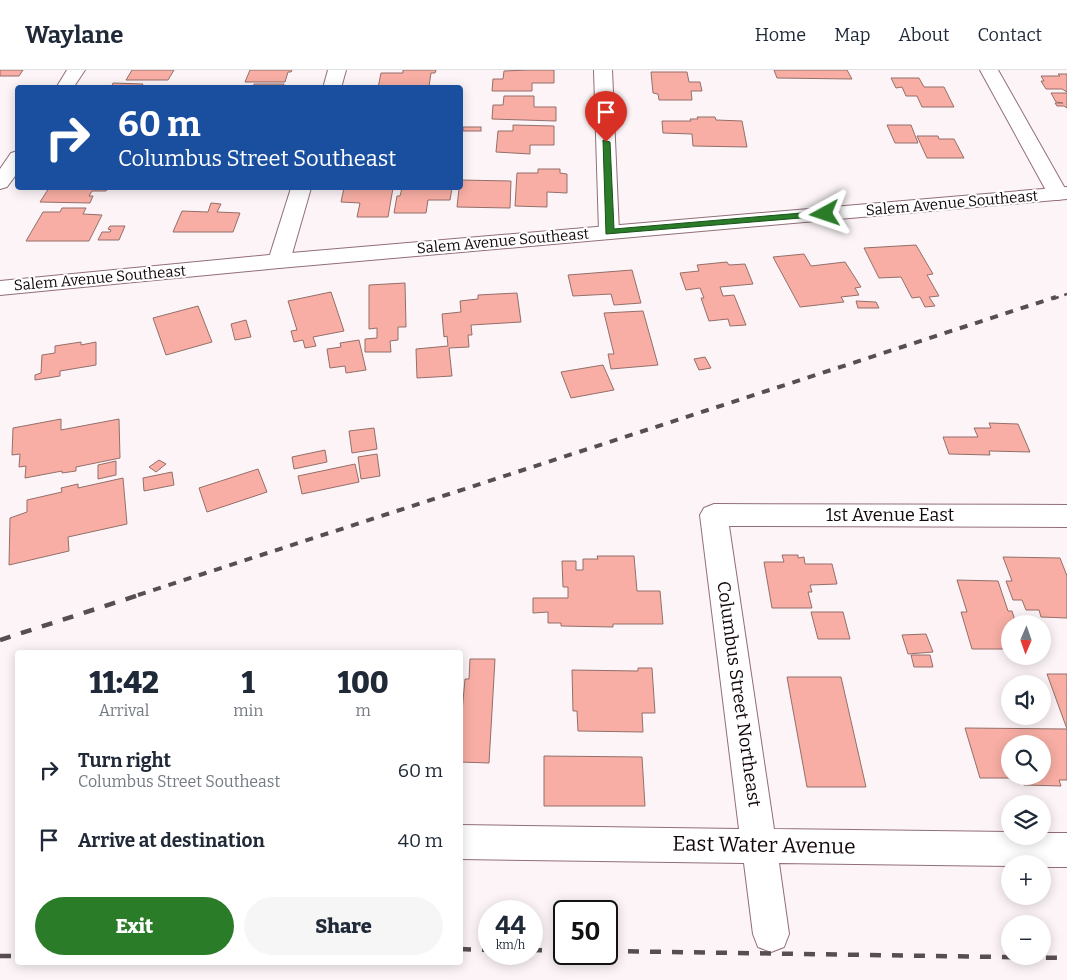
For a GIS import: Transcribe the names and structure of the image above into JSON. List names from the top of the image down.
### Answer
{
  "streets": {
    "street": [
      "Salem Avenue Southeast",
      "1st Avenue East",
      "Columbus Street Northeast",
      "East Water Avenue"
    ]
  },
  "crossings": [
    ["1st Avenue East", "Columbus Street Northeast"],
    ["Columbus Street Northeast", "East Water Avenue"]
  ],
  "north": "bottom",
  "page": {
    "header": "Waylane",
    "nav": [
      "Home",
      "Map",
      "About",
      "Contact"
    ],
    "turn": ["60 m", "Columbus Street Southeast"],
    "map_buttons": ["+", "−"],
    "eta": [
      "11:42",
      "Arrival",
      "1",
      "min",
      "100",
      "m"
    ],
    "list": [
      {
        "name": "Turn right",
        "note": "Columbus Street Southeast",
        "value": "60 m"
      },
      {
        "name": "Arrive at destination",
        "value": "40 m"
      }
    ],
    "buttons": ["Exit", "Share"],
    "speed": "44 km/h",
    "limit": "50"
  }
}
